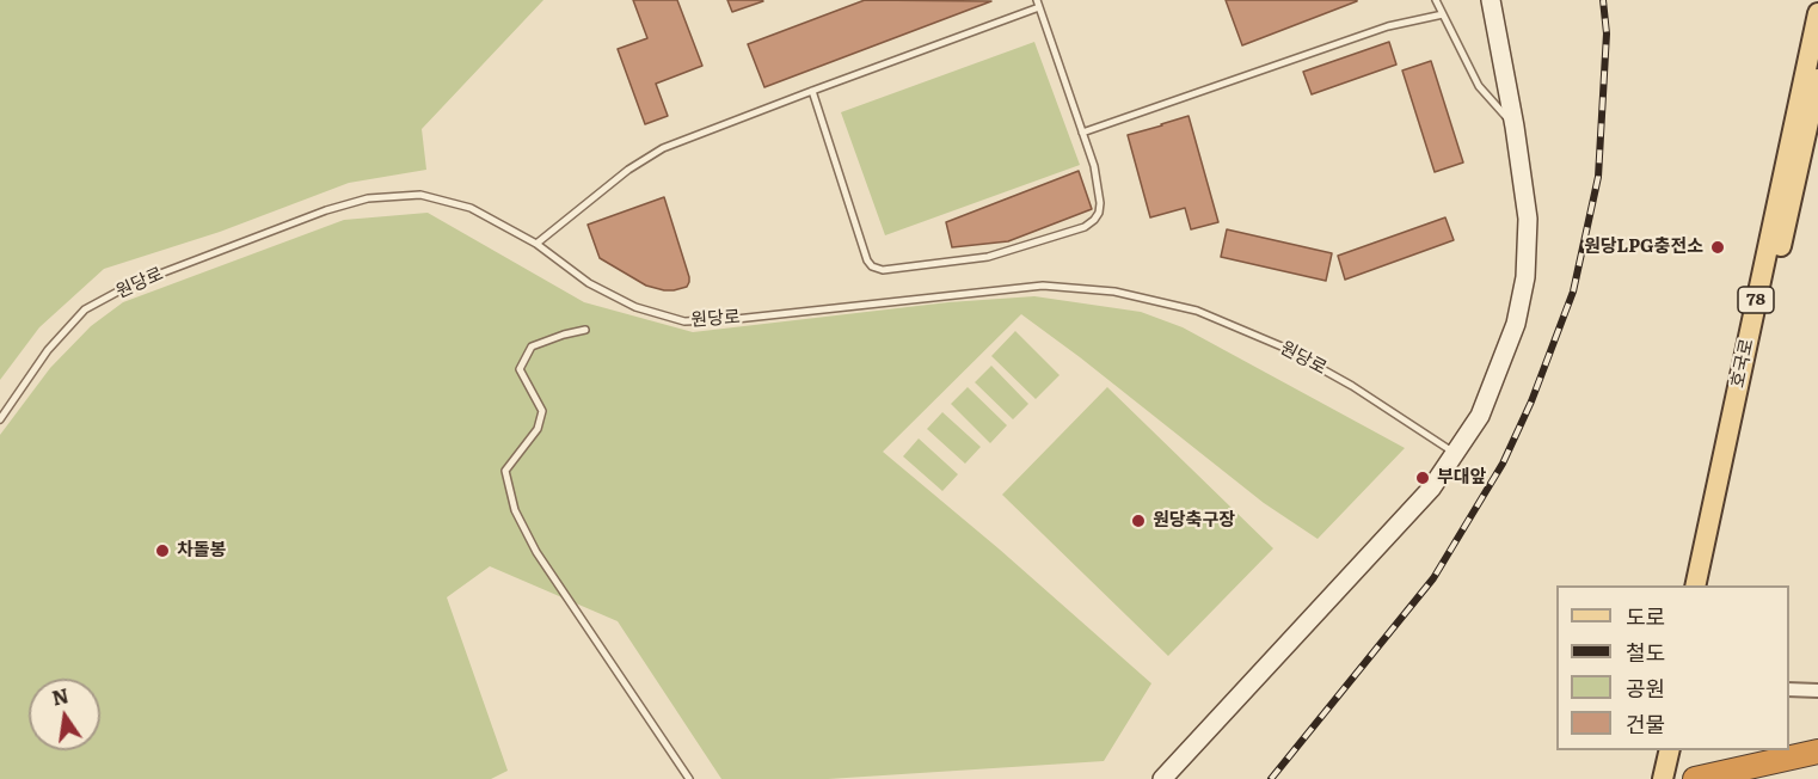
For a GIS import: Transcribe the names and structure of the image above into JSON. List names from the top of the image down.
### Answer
{
  "streets": {
    "main road": ["78", "호국로"],
    "lane": ["원당로"]
  },
  "places": [
    "원당LPG충전소",
    "부대앞",
    "원당축구장",
    "차돌봉"
  ],
  "legend": [
    "도로",
    "철도",
    "공원",
    "건물"
  ],
  "north": "top"
}
